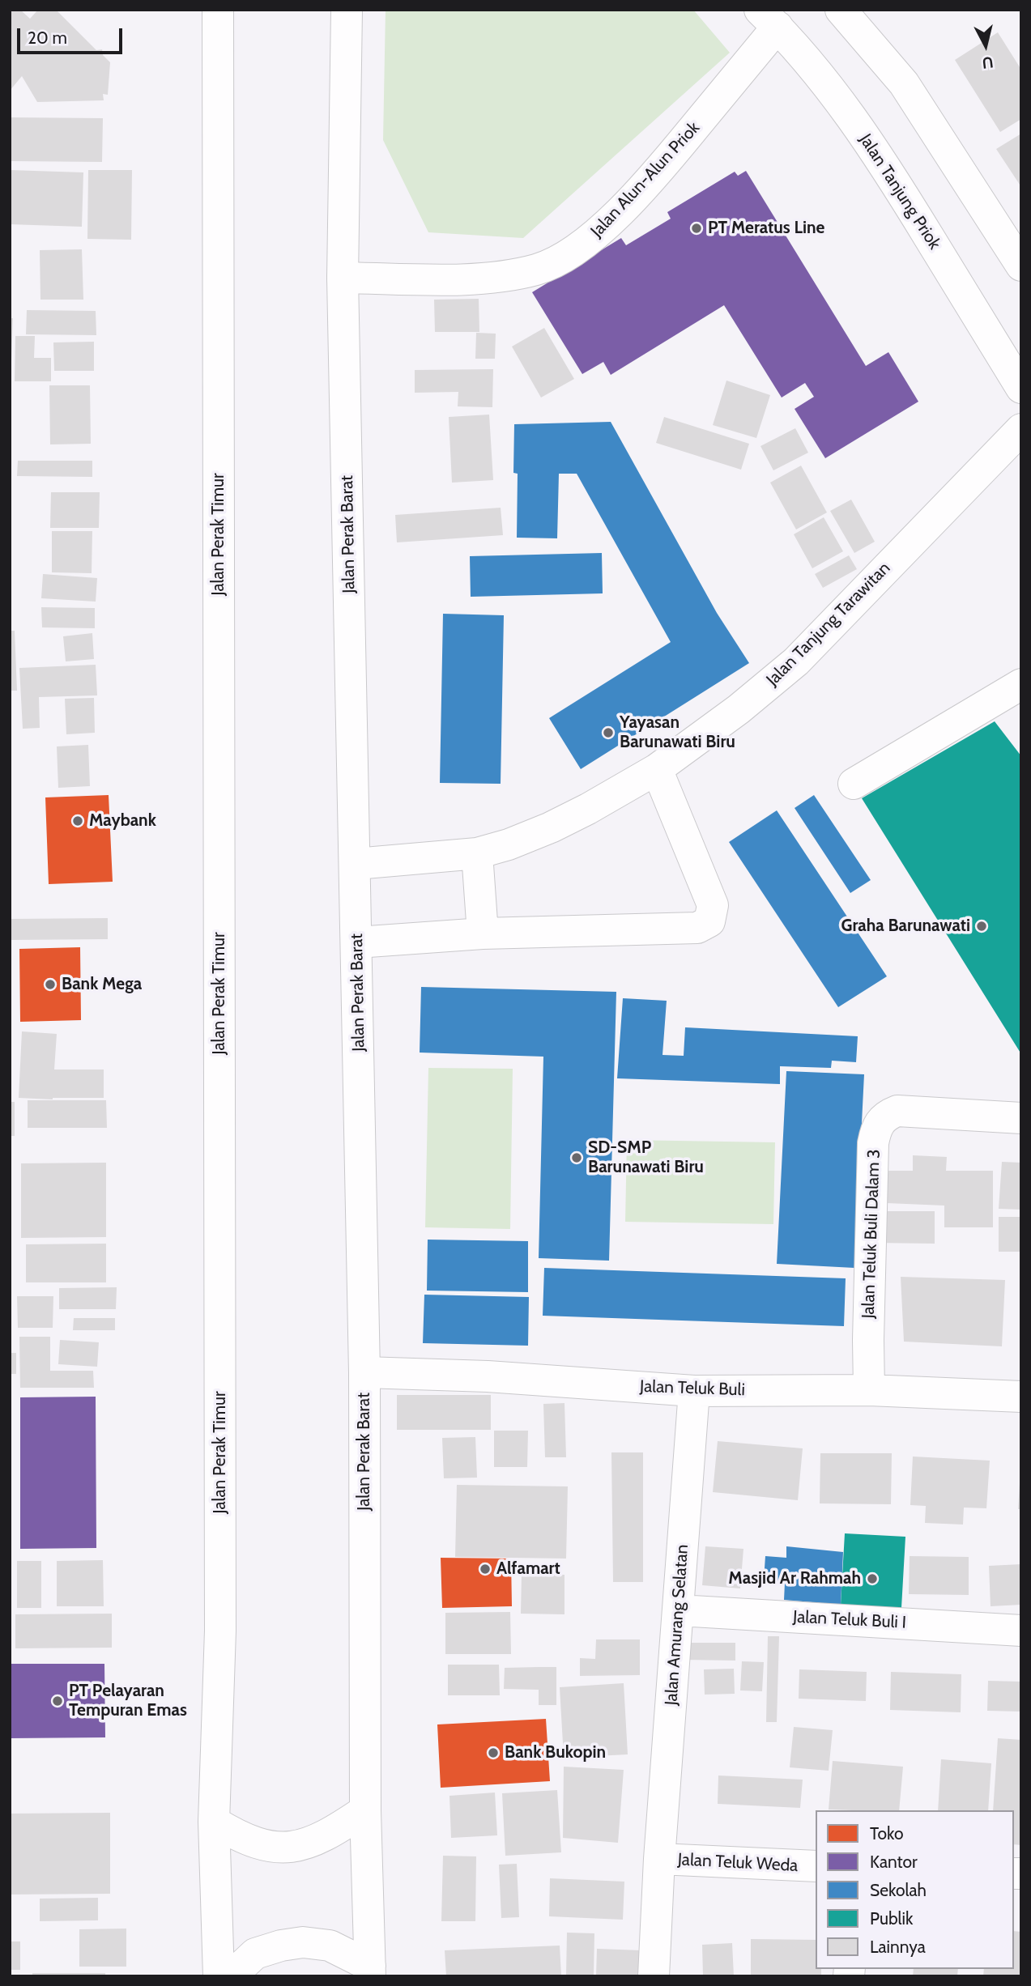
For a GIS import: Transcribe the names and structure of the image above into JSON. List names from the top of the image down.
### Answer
{
  "streets": {
    "main road": [
      "Jalan Alun-Alun Priok",
      "Jalan Tanjung Priok",
      "Jalan Perak Timur",
      "Jalan Perak Barat",
      "Jalan Tanjung Tarawitan",
      "Jalan Teluk Buli Dalam 3",
      "Jalan Teluk Buli",
      "Jalan Teluk Buli I",
      "Jalan Amurang Selatan",
      "Jalan Teluk Weda"
    ]
  },
  "crossings": [
    ["Jalan Alun-Alun Priok", "Jalan Tanjung Priok"],
    ["Jalan Alun-Alun Priok", "Jalan Perak Barat"],
    ["Jalan Perak Barat", "Jalan Tanjung Tarawitan"],
    ["Jalan Perak Barat", "Jalan Teluk Buli"],
    ["Jalan Teluk Buli Dalam 3", "Jalan Teluk Buli"],
    ["Jalan Teluk Buli", "Jalan Amurang Selatan"],
    ["Jalan Teluk Buli I", "Jalan Amurang Selatan"],
    ["Jalan Amurang Selatan", "Jalan Teluk Weda"]
  ],
  "places": [
    "PT Meratus Line",
    "Yayasan Barunawati Biru",
    "Maybank",
    "Graha Barunawati",
    "Bank Mega",
    "SD-SMP Barunawati Biru",
    "Alfamart",
    "Masjid Ar Rahmah",
    "PT Pelayaran Tempuran Emas",
    "Bank Bukopin"
  ],
  "legend": [
    "Toko",
    "Kantor",
    "Sekolah",
    "Publik",
    "Lainnya"
  ],
  "scale_bar": "20 m",
  "north": "bottom"
}
